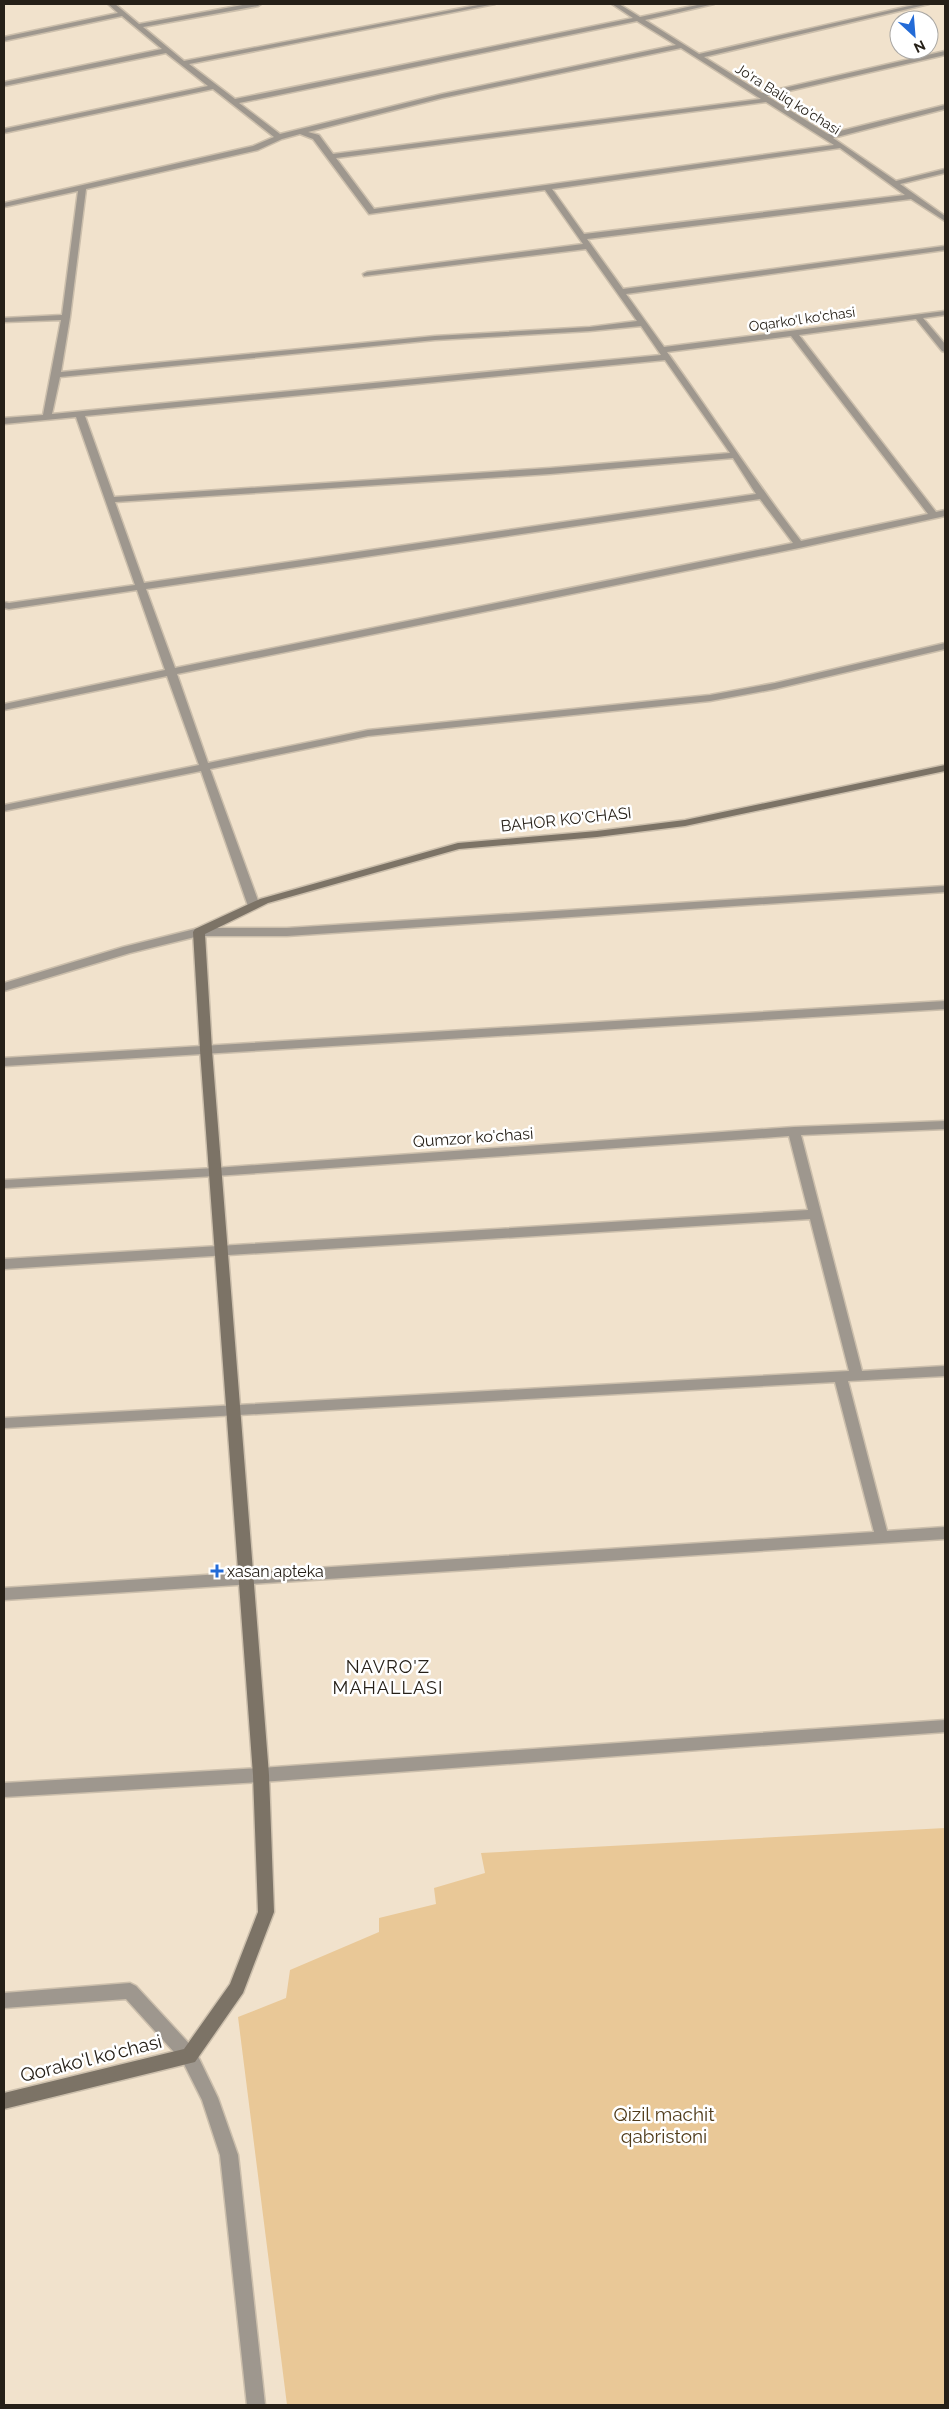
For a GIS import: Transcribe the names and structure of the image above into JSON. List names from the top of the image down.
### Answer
{
  "streets": {
    "street": [
      "Jo'ra Baliq ko'chasi",
      "Oqarko'l ko'chasi",
      "BAHOR KO'CHASI",
      "Qumzor ko'chasi",
      "Qorako'l ko'chasi"
    ]
  },
  "districts": ["NAVRO'Z MAHALLASI"],
  "parks": ["Qizil machit qabristoni"],
  "places": {
    "health": ["xasan apteka"]
  },
  "north": "bottom right"
}
